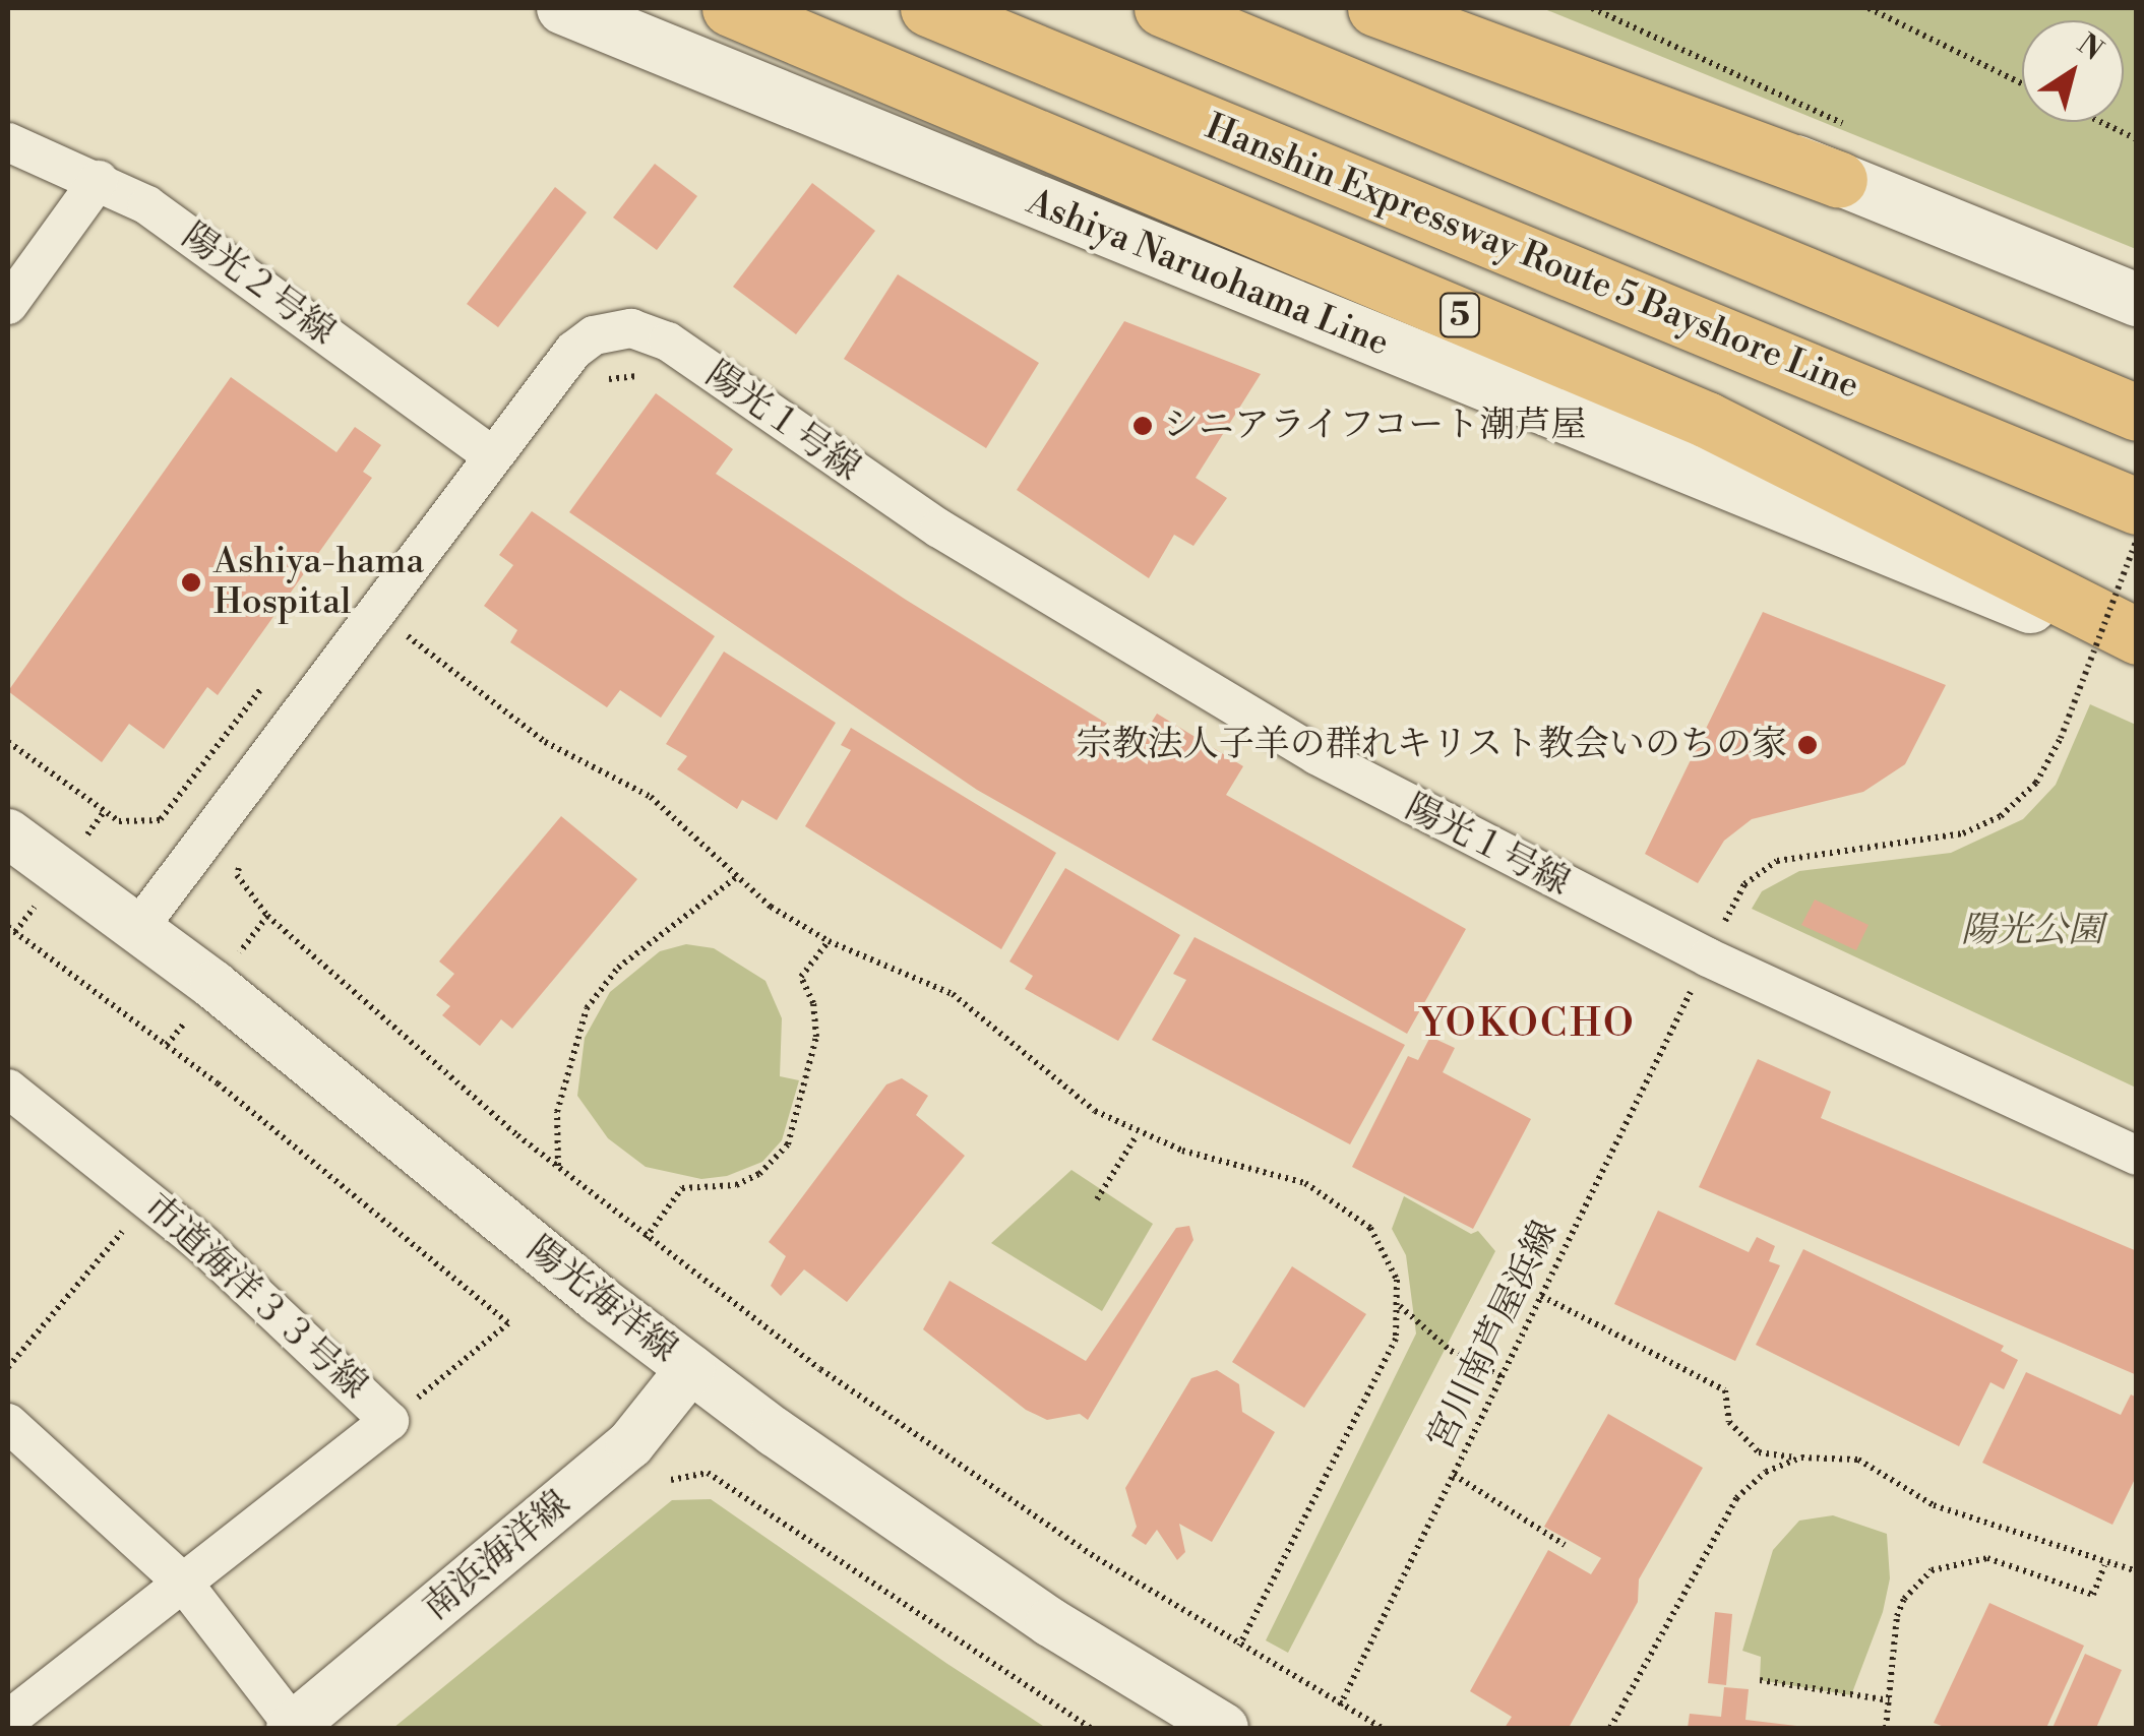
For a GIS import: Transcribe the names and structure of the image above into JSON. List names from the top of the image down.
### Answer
{
  "streets": {
    "highway": ["Hanshin Expressway Route 5 Bayshore Line", "5"],
    "main road": ["Ashiya Naruohama Line"],
    "street": [
      "陽光２号線",
      "陽光１号線",
      "市道海洋３３号線",
      "陽光海洋線",
      "南浜海洋線"
    ],
    "path": ["宮川南芦屋浜線"]
  },
  "crossings": [
    ["陽光２号線", "陽光１号線"],
    ["陽光海洋線", "南浜海洋線"]
  ],
  "districts": ["YOKOCHO"],
  "parks": ["陽光公園"],
  "places": ["シニアライフコート潮芦屋", "Ashiya-hama Hospital", "宗教法人子羊の群れキリスト教会いのちの家"],
  "north": "top right"
}
